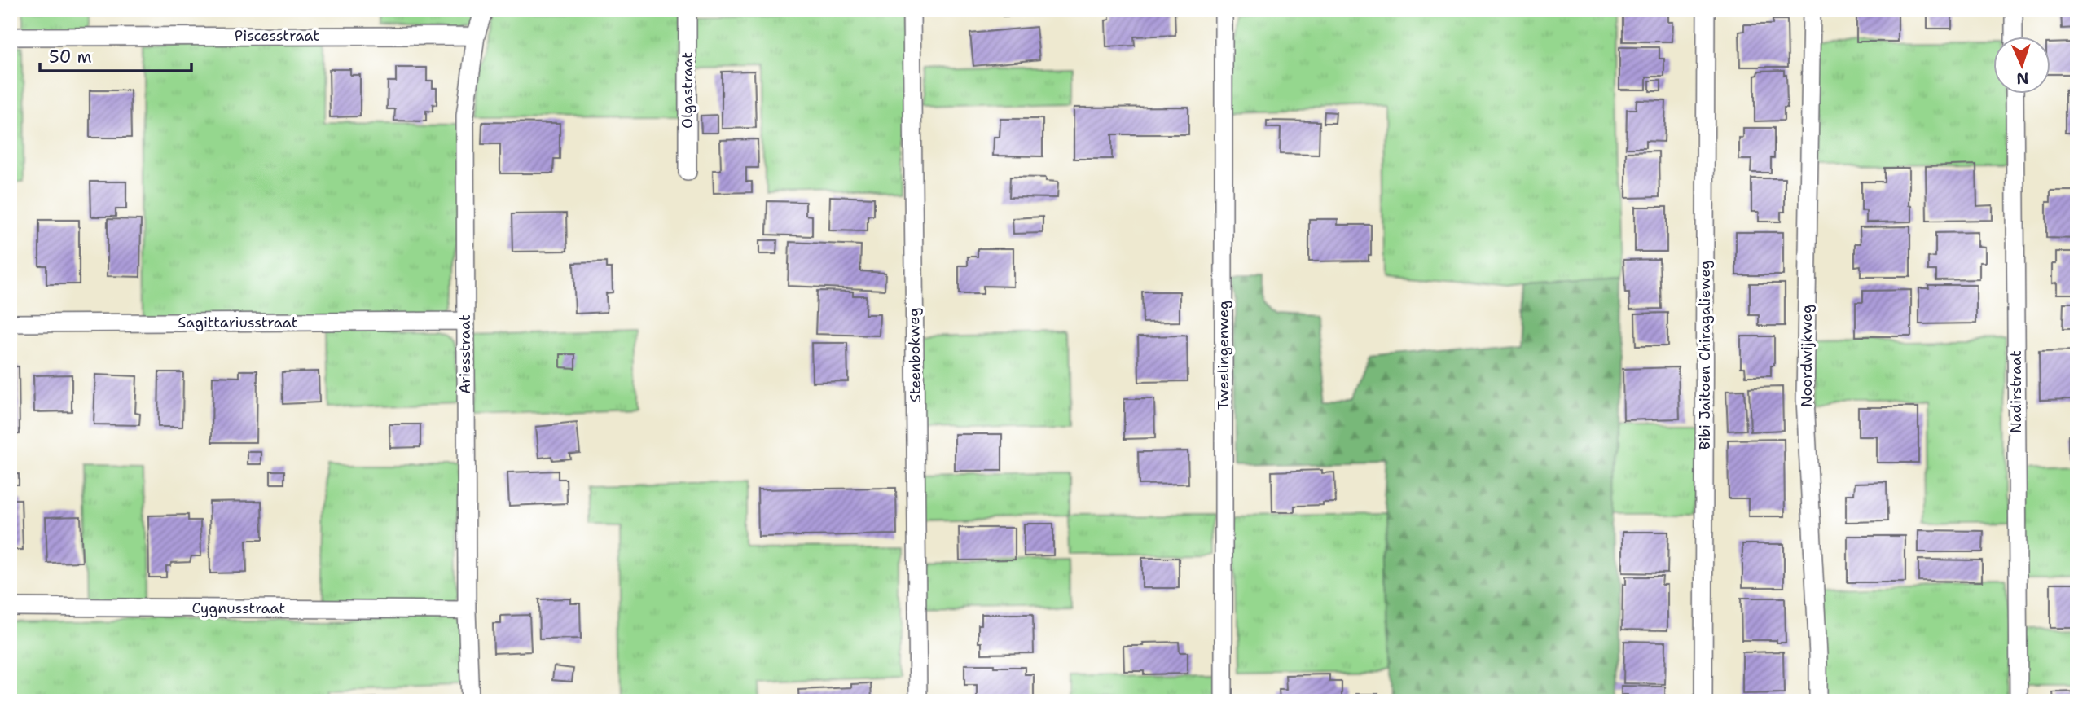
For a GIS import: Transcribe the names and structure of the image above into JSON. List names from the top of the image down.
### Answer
{
  "streets": {
    "street": [
      "Piscesstraat",
      "Olgastraat",
      "Sagittariusstraat",
      "Ariesstraat",
      "Steenbokweg",
      "Tweelingenweg",
      "Bibi Jaitoen Chiragalieweg",
      "Noordwijkweg",
      "Nadirstraat",
      "Cygnusstraat"
    ]
  },
  "crossings": [
    ["Piscesstraat", "Ariesstraat"],
    ["Sagittariusstraat", "Ariesstraat"],
    ["Ariesstraat", "Cygnusstraat"]
  ],
  "scale_bar": "50 m",
  "north": "bottom"
}
